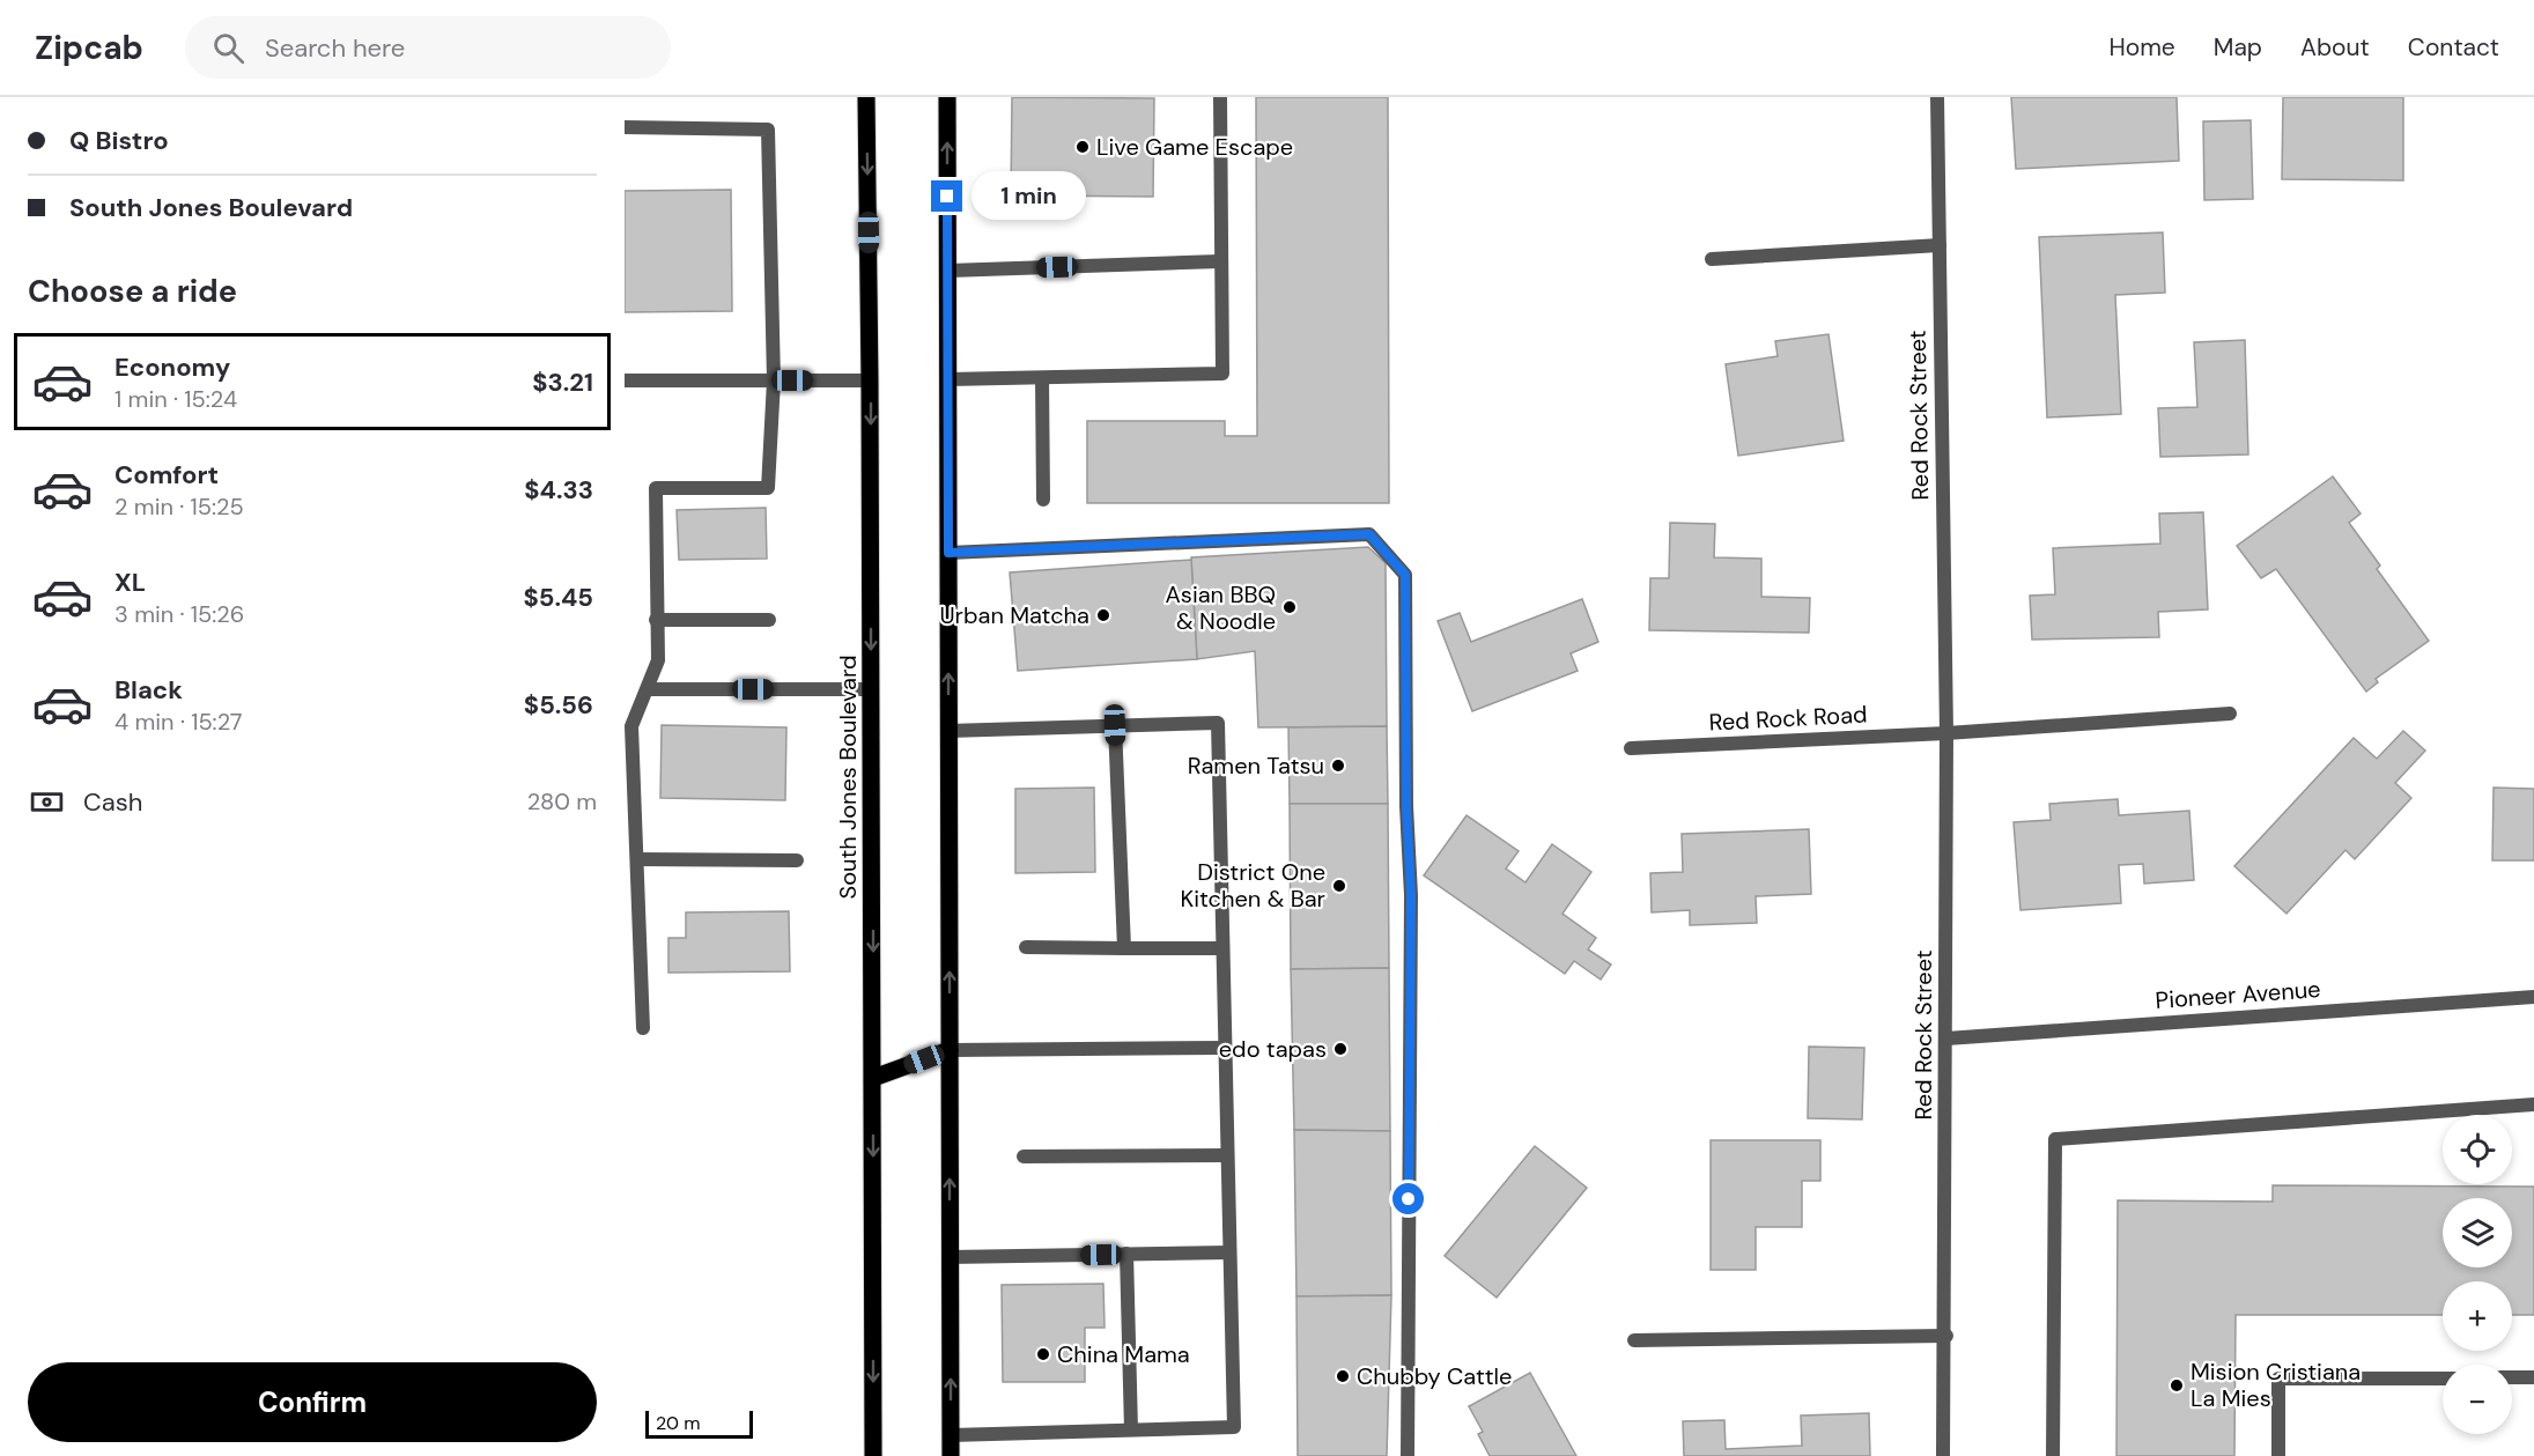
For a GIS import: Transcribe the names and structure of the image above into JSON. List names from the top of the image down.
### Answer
{
  "streets": {
    "main road": ["South Jones Boulevard"],
    "street": ["Red Rock Street", "Red Rock Road", "Pioneer Avenue"]
  },
  "crossings": [
    ["Red Rock Street", "Red Rock Road"],
    ["Red Rock Street", "Pioneer Avenue"]
  ],
  "places": [
    "Live Game Escape",
    "Asian BBQ & Noodle",
    "Urban Matcha",
    "Ramen Tatsu",
    "District One Kitchen & Bar",
    "edo tapas",
    "China Mama",
    "Chubby Cattle",
    "Mision Cristiana La Mies"
  ],
  "scale_bar": "20 m",
  "page": {
    "header": "Zipcab",
    "search": "Search here",
    "nav": [
      "Home",
      "Map",
      "About",
      "Contact"
    ],
    "banner": ["Q Bistro", "South Jones Boulevard"],
    "bubble": "1 min",
    "heading": "Choose a ride",
    "list": [
      {
        "name": "Economy",
        "note": "1 min · 15:24",
        "value": "$3.21"
      },
      {
        "name": "Comfort",
        "note": "2 min · 15:25",
        "value": "$4.33"
      },
      {
        "name": "XL",
        "note": "3 min · 15:26",
        "value": "$5.45"
      },
      {
        "name": "Black",
        "note": "4 min · 15:27",
        "value": "$5.56"
      }
    ],
    "pay": ["Cash", "280 m"],
    "map_buttons": ["+", "−"],
    "buttons": "Confirm",
    "scale": "20 m"
  }
}
